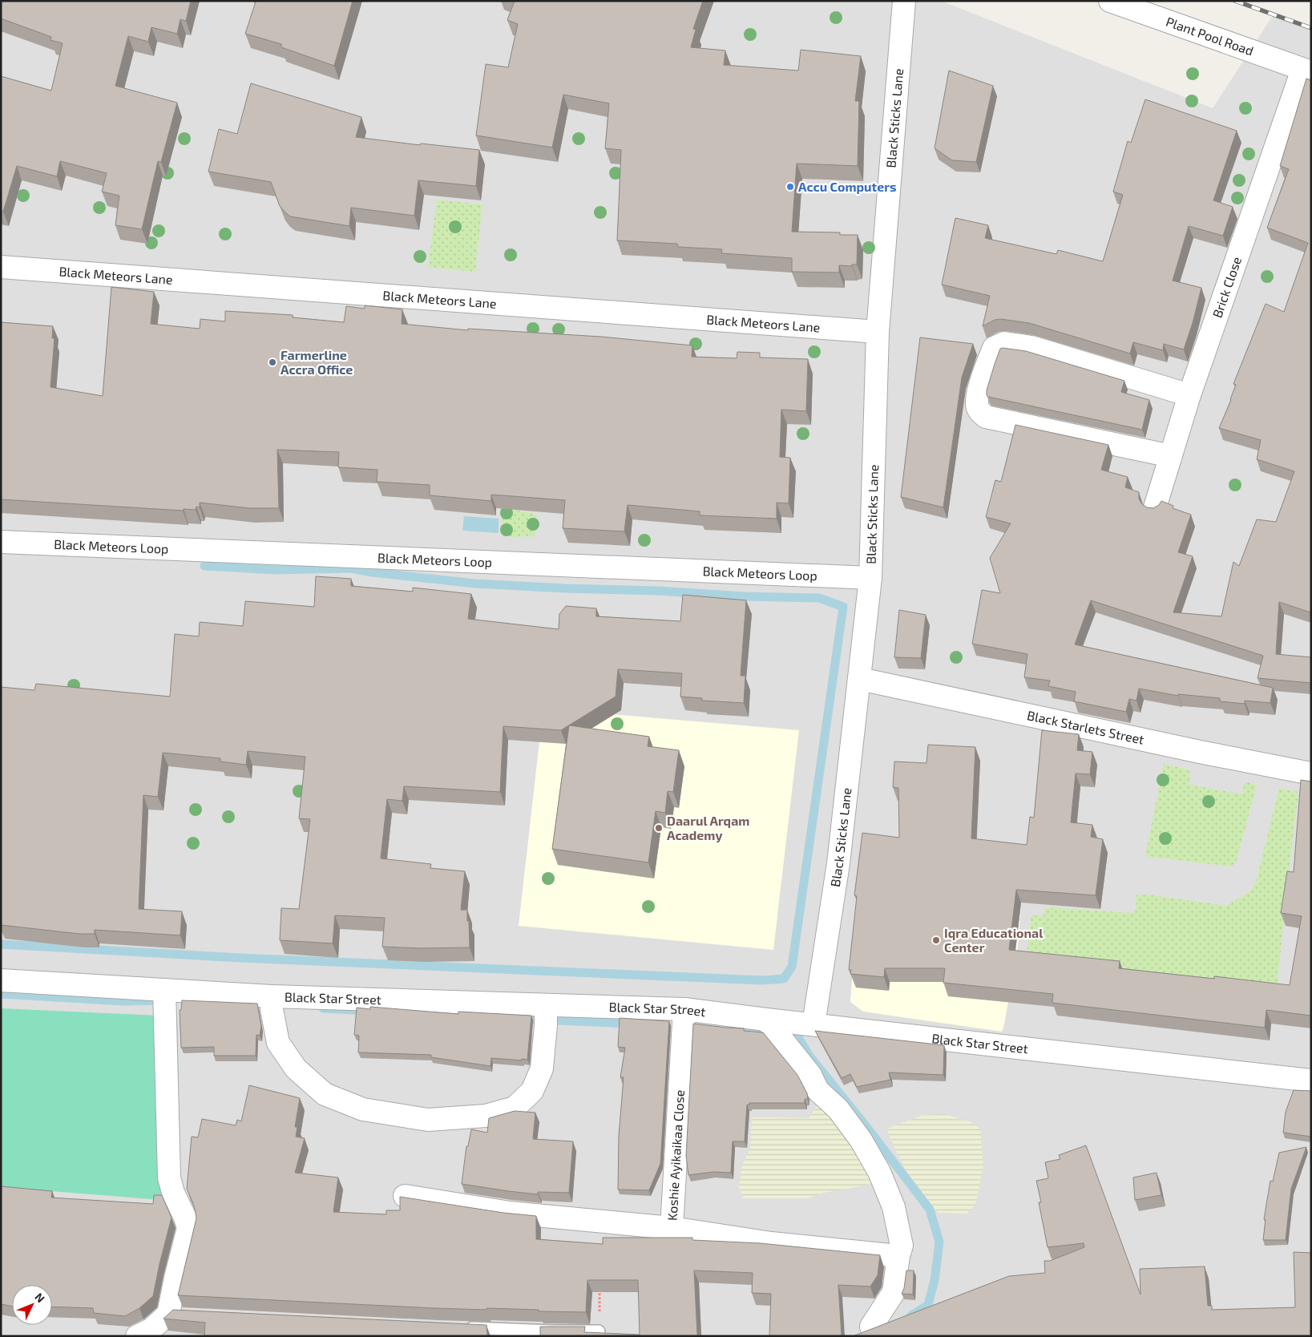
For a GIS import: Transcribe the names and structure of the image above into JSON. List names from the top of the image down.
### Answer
{
  "streets": {
    "street": [
      "Plant Pool Road",
      "Black Sticks Lane",
      "Black Meteors Lane",
      "Brick Close",
      "Black Meteors Loop",
      "Black Starlets Street",
      "Black Star Street",
      "Koshie Ayikaikaa Close"
    ]
  },
  "crossings": [
    ["Plant Pool Road", "Brick Close"],
    ["Black Sticks Lane", "Black Meteors Lane"],
    ["Black Sticks Lane", "Black Meteors Loop"],
    ["Black Sticks Lane", "Black Starlets Street"],
    ["Black Sticks Lane", "Black Star Street"],
    ["Black Star Street", "Koshie Ayikaikaa Close"]
  ],
  "places": [
    "Accu Computers",
    "Farmerline Accra Office",
    "Daarul Arqam Academy",
    "Iqra Educational Center"
  ],
  "north": "top right"
}
